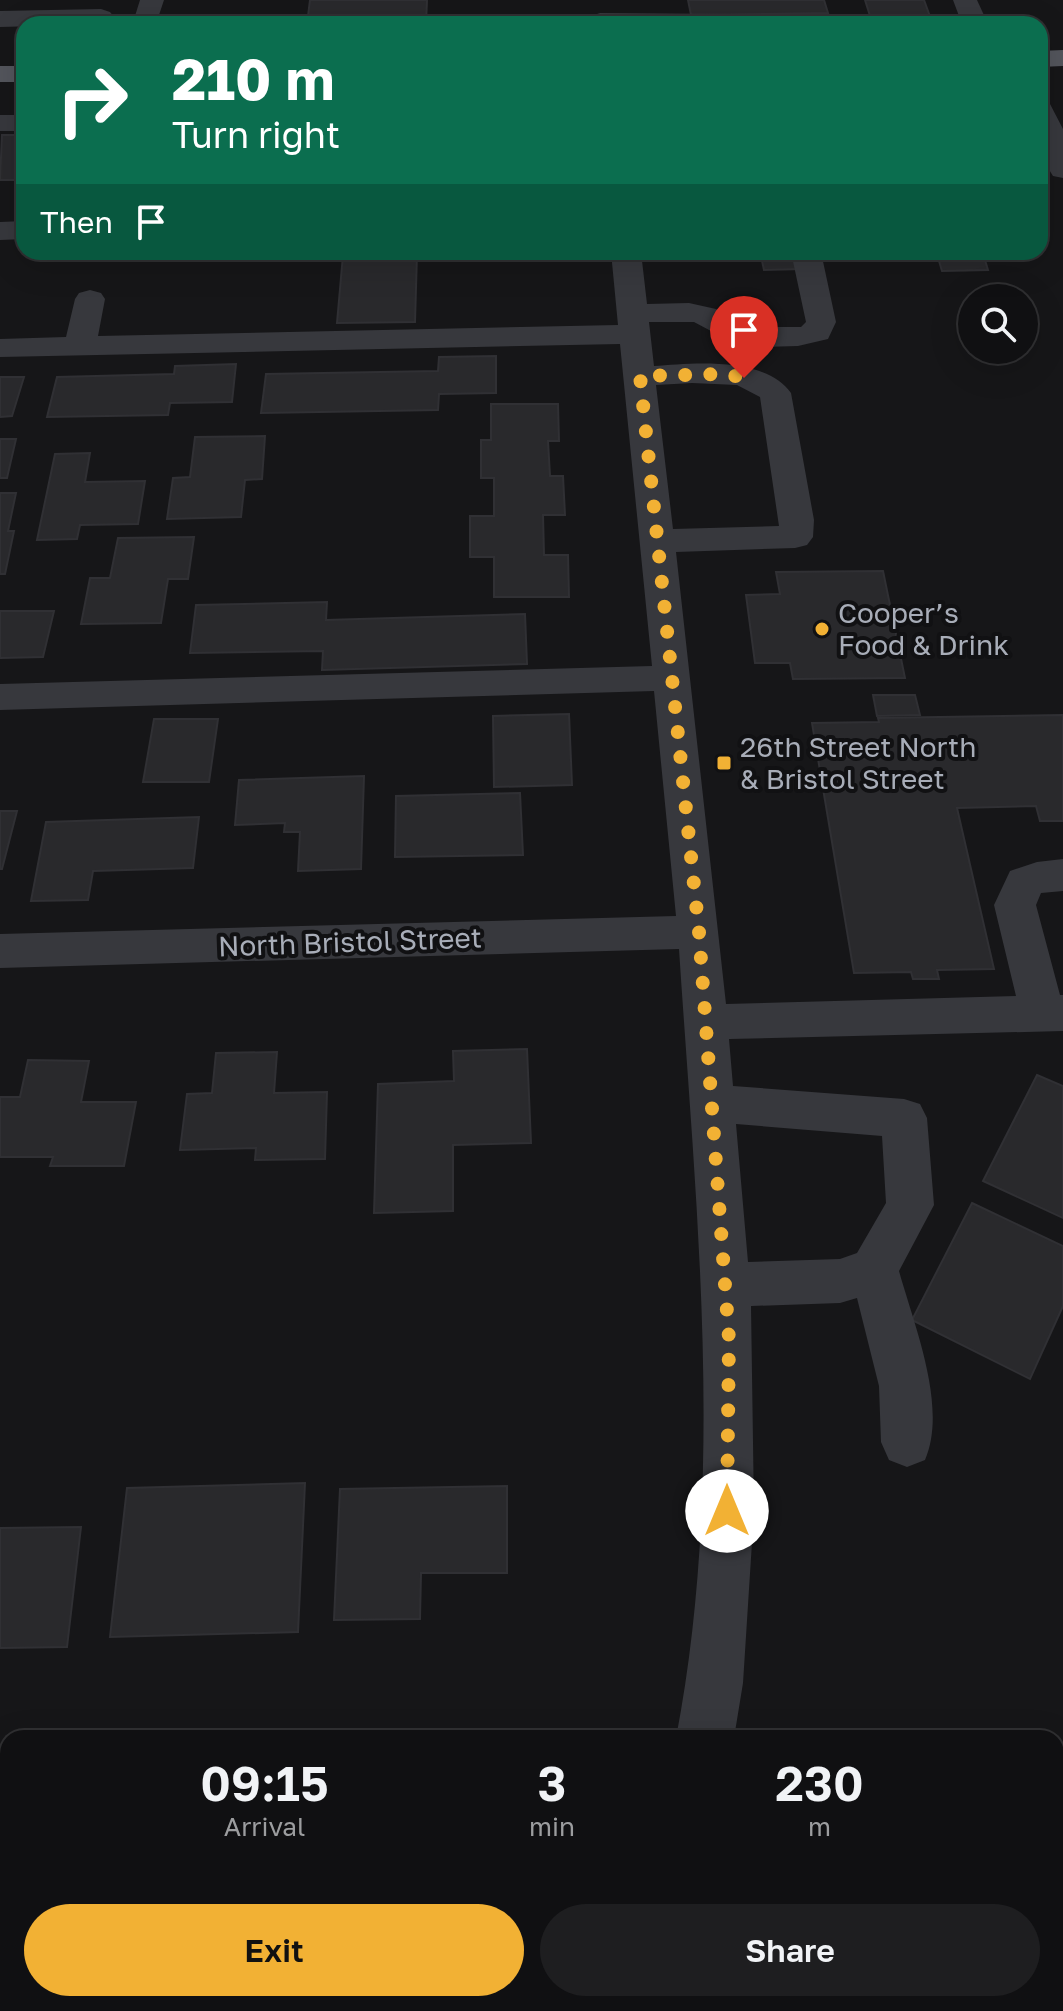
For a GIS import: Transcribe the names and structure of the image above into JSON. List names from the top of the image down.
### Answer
{
  "streets": {
    "street": ["North Bristol Street"]
  },
  "places": {
    "other": ["Cooper’s Food & Drink"],
    "transit": ["26th Street North & Bristol Street"]
  },
  "page": {
    "turn": ["210 m", "Turn right"],
    "then": "Then",
    "eta": [
      "09:15",
      "Arrival",
      "3",
      "min",
      "230",
      "m"
    ],
    "buttons": ["Exit", "Share"]
  }
}
